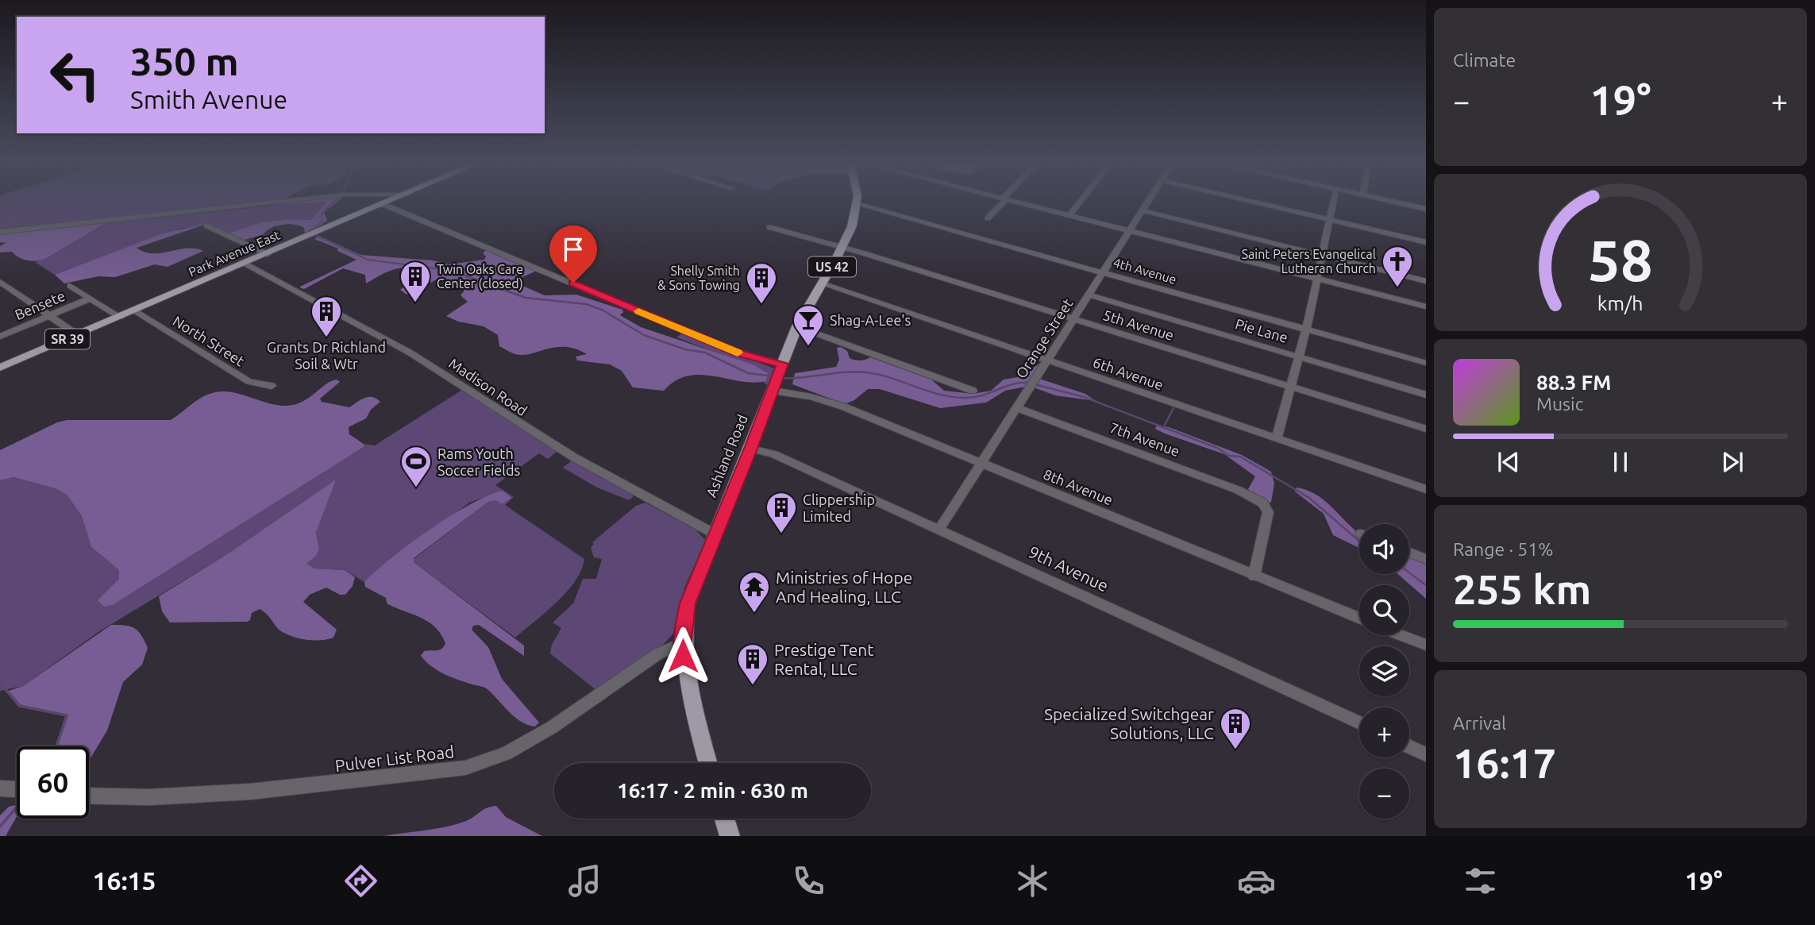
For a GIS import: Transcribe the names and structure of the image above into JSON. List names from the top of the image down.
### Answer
{
  "streets": {
    "main road": [
      "Park Avenue East",
      "US 42",
      "SR 39",
      "Ashland Road"
    ],
    "street": [
      "4th Avenue",
      "Bensete",
      "5th Avenue",
      "Pie Lane",
      "Orange Street",
      "North Street",
      "6th Avenue",
      "Madison Road",
      "7th Avenue",
      "8th Avenue",
      "9th Avenue",
      "Pulver List Road"
    ]
  },
  "crossings": [
    ["Park Avenue East", "North Street"],
    ["Park Avenue East", "Madison Road"],
    ["Park Avenue East", "8th Avenue"],
    ["4th Avenue", "Orange Street"],
    ["4th Avenue", "Ashland Road"],
    ["5th Avenue", "Orange Street"],
    ["5th Avenue", "Ashland Road"],
    ["Pie Lane", "Orange Street"],
    ["Orange Street", "6th Avenue"],
    ["Orange Street", "7th Avenue"],
    ["Orange Street", "8th Avenue"],
    ["Orange Street", "9th Avenue"],
    ["6th Avenue", "Ashland Road"],
    ["Madison Road", "Ashland Road"],
    ["7th Avenue", "8th Avenue"],
    ["Ashland Road", "8th Avenue"],
    ["Ashland Road", "9th Avenue"],
    ["Ashland Road", "Pulver List Road"]
  ],
  "places": {
    "church": ["Saint Peters Evangelical Lutheran Church"],
    "building": [
      "Twin Oaks Care Center (closed)",
      "Shelly Smith & Sons Towing",
      "Grants Dr Richland Soil & Wtr",
      "Clippership Limited",
      "Prestige Tent Rental, LLC",
      "Specialized Switchgear Solutions, LLC"
    ],
    "bar": ["Shag-A-Lee's"],
    "sports": ["Rams Youth Soccer Fields"],
    "temple": ["Ministries of Hope And Healing, LLC"]
  },
  "page": {
    "tile": [
      "Climate",
      ["Range · 51%", "255 km"],
      ["Arrival", "16:17"]
    ],
    "turn": ["350 m", "Smith Avenue"],
    "heat": ["−", "19°", "+"],
    "song": ["88.3 FM", "Music"],
    "map_buttons": ["+", "−"],
    "limit": "60",
    "trip": "16:17 · 2 min · 630 m",
    "tabs": ["16:15", "19°"],
    "gauge": ["58", "km/h"]
  }
}
